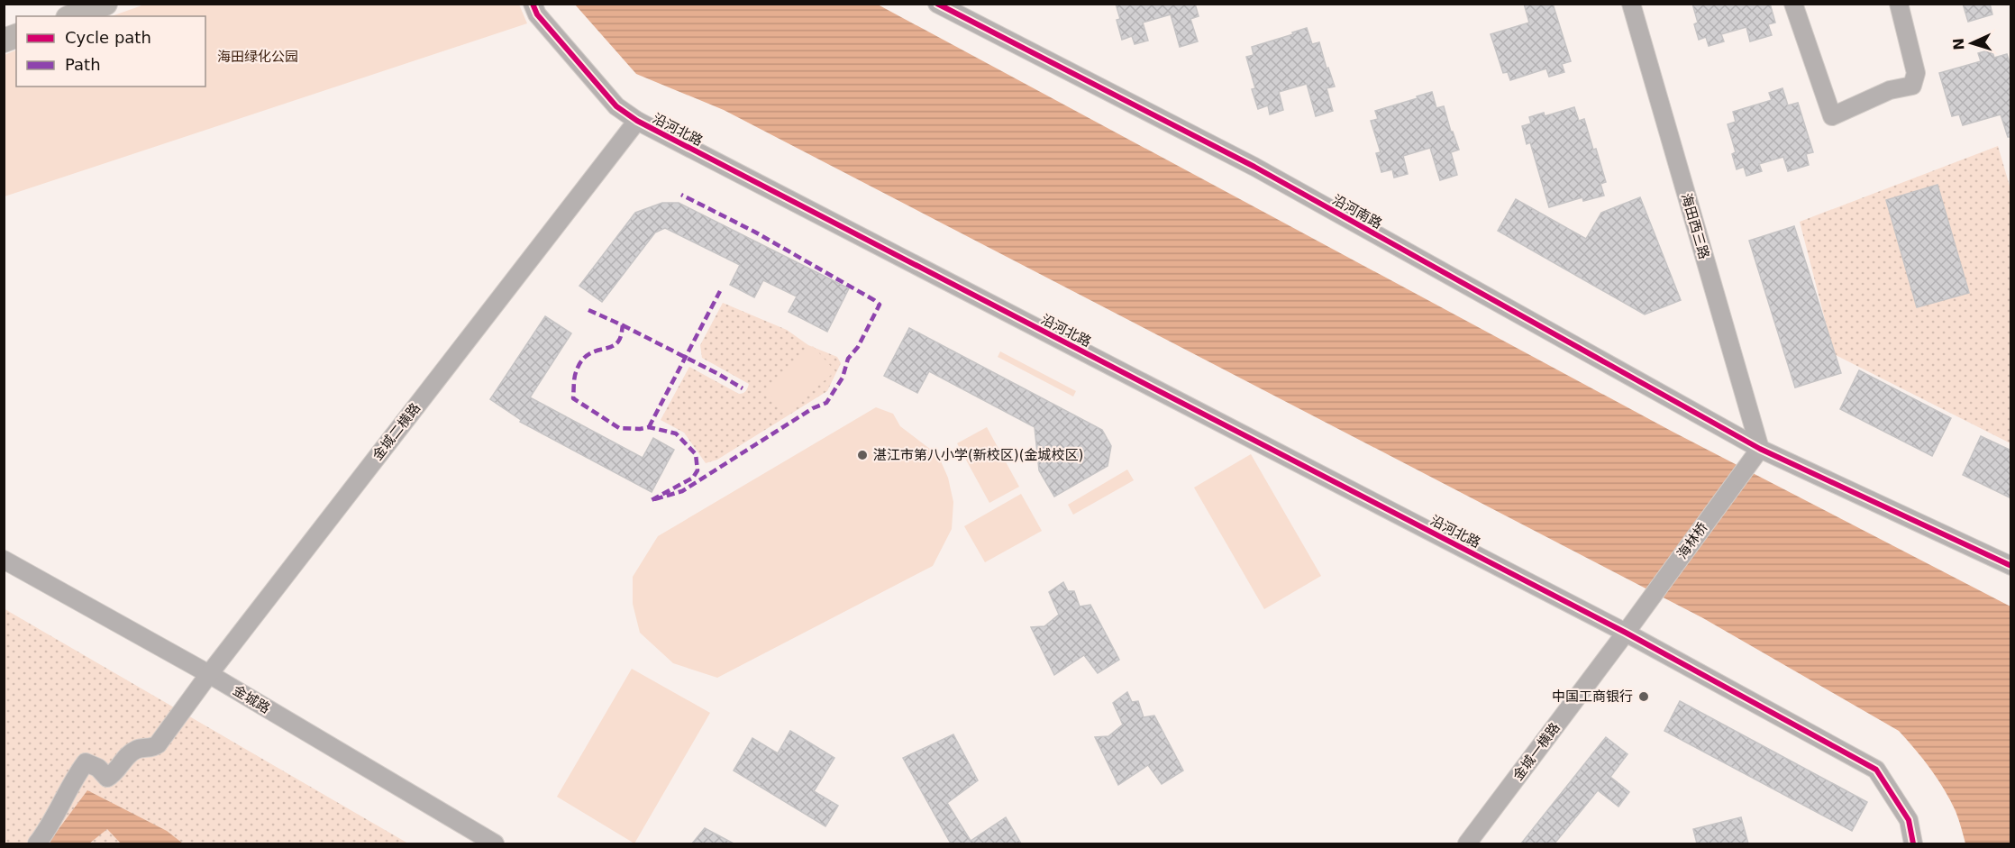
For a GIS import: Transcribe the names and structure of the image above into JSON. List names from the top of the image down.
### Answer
{
  "streets": {
    "street": [
      "沿河北路",
      "沿河南路",
      "海田西三路",
      "金城二横路",
      "海林桥",
      "金城路",
      "金城一横路"
    ]
  },
  "crossings": [
    ["沿河北路", "金城二横路"],
    ["沿河北路", "海林桥"],
    ["沿河北路", "金城一横路"],
    ["沿河南路", "海田西三路"],
    ["沿河南路", "海林桥"],
    ["海田西三路", "海林桥"],
    ["金城二横路", "金城路"],
    ["海林桥", "金城一横路"]
  ],
  "parks": ["海田绿化公园"],
  "places": ["湛江市第八小学(新校区)(金城校区)", "中国工商银行"],
  "legend": ["Cycle path", "Path"],
  "north": "left"
}
